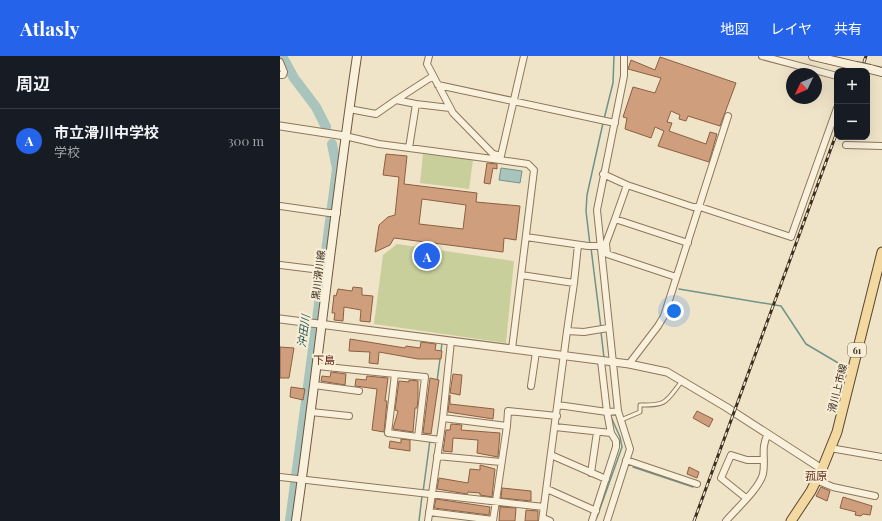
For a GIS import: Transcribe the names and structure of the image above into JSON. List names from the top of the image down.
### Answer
{
  "streets": {
    "main road": ["黒川滑川線", "61", "滑川上市線"]
  },
  "districts": ["下島", "菰原"],
  "water": ["沖田川"],
  "north": "bottom left",
  "page": {
    "header": "Atlasly",
    "nav": ["地図", "レイヤ", "共有"],
    "heading": "周辺",
    "map_buttons": ["+", "−"],
    "list": [
      {
        "mark": "A",
        "name": "市立滑川中学校",
        "note": "学校",
        "value": "300 m"
      }
    ],
    "pins": "A"
  }
}
